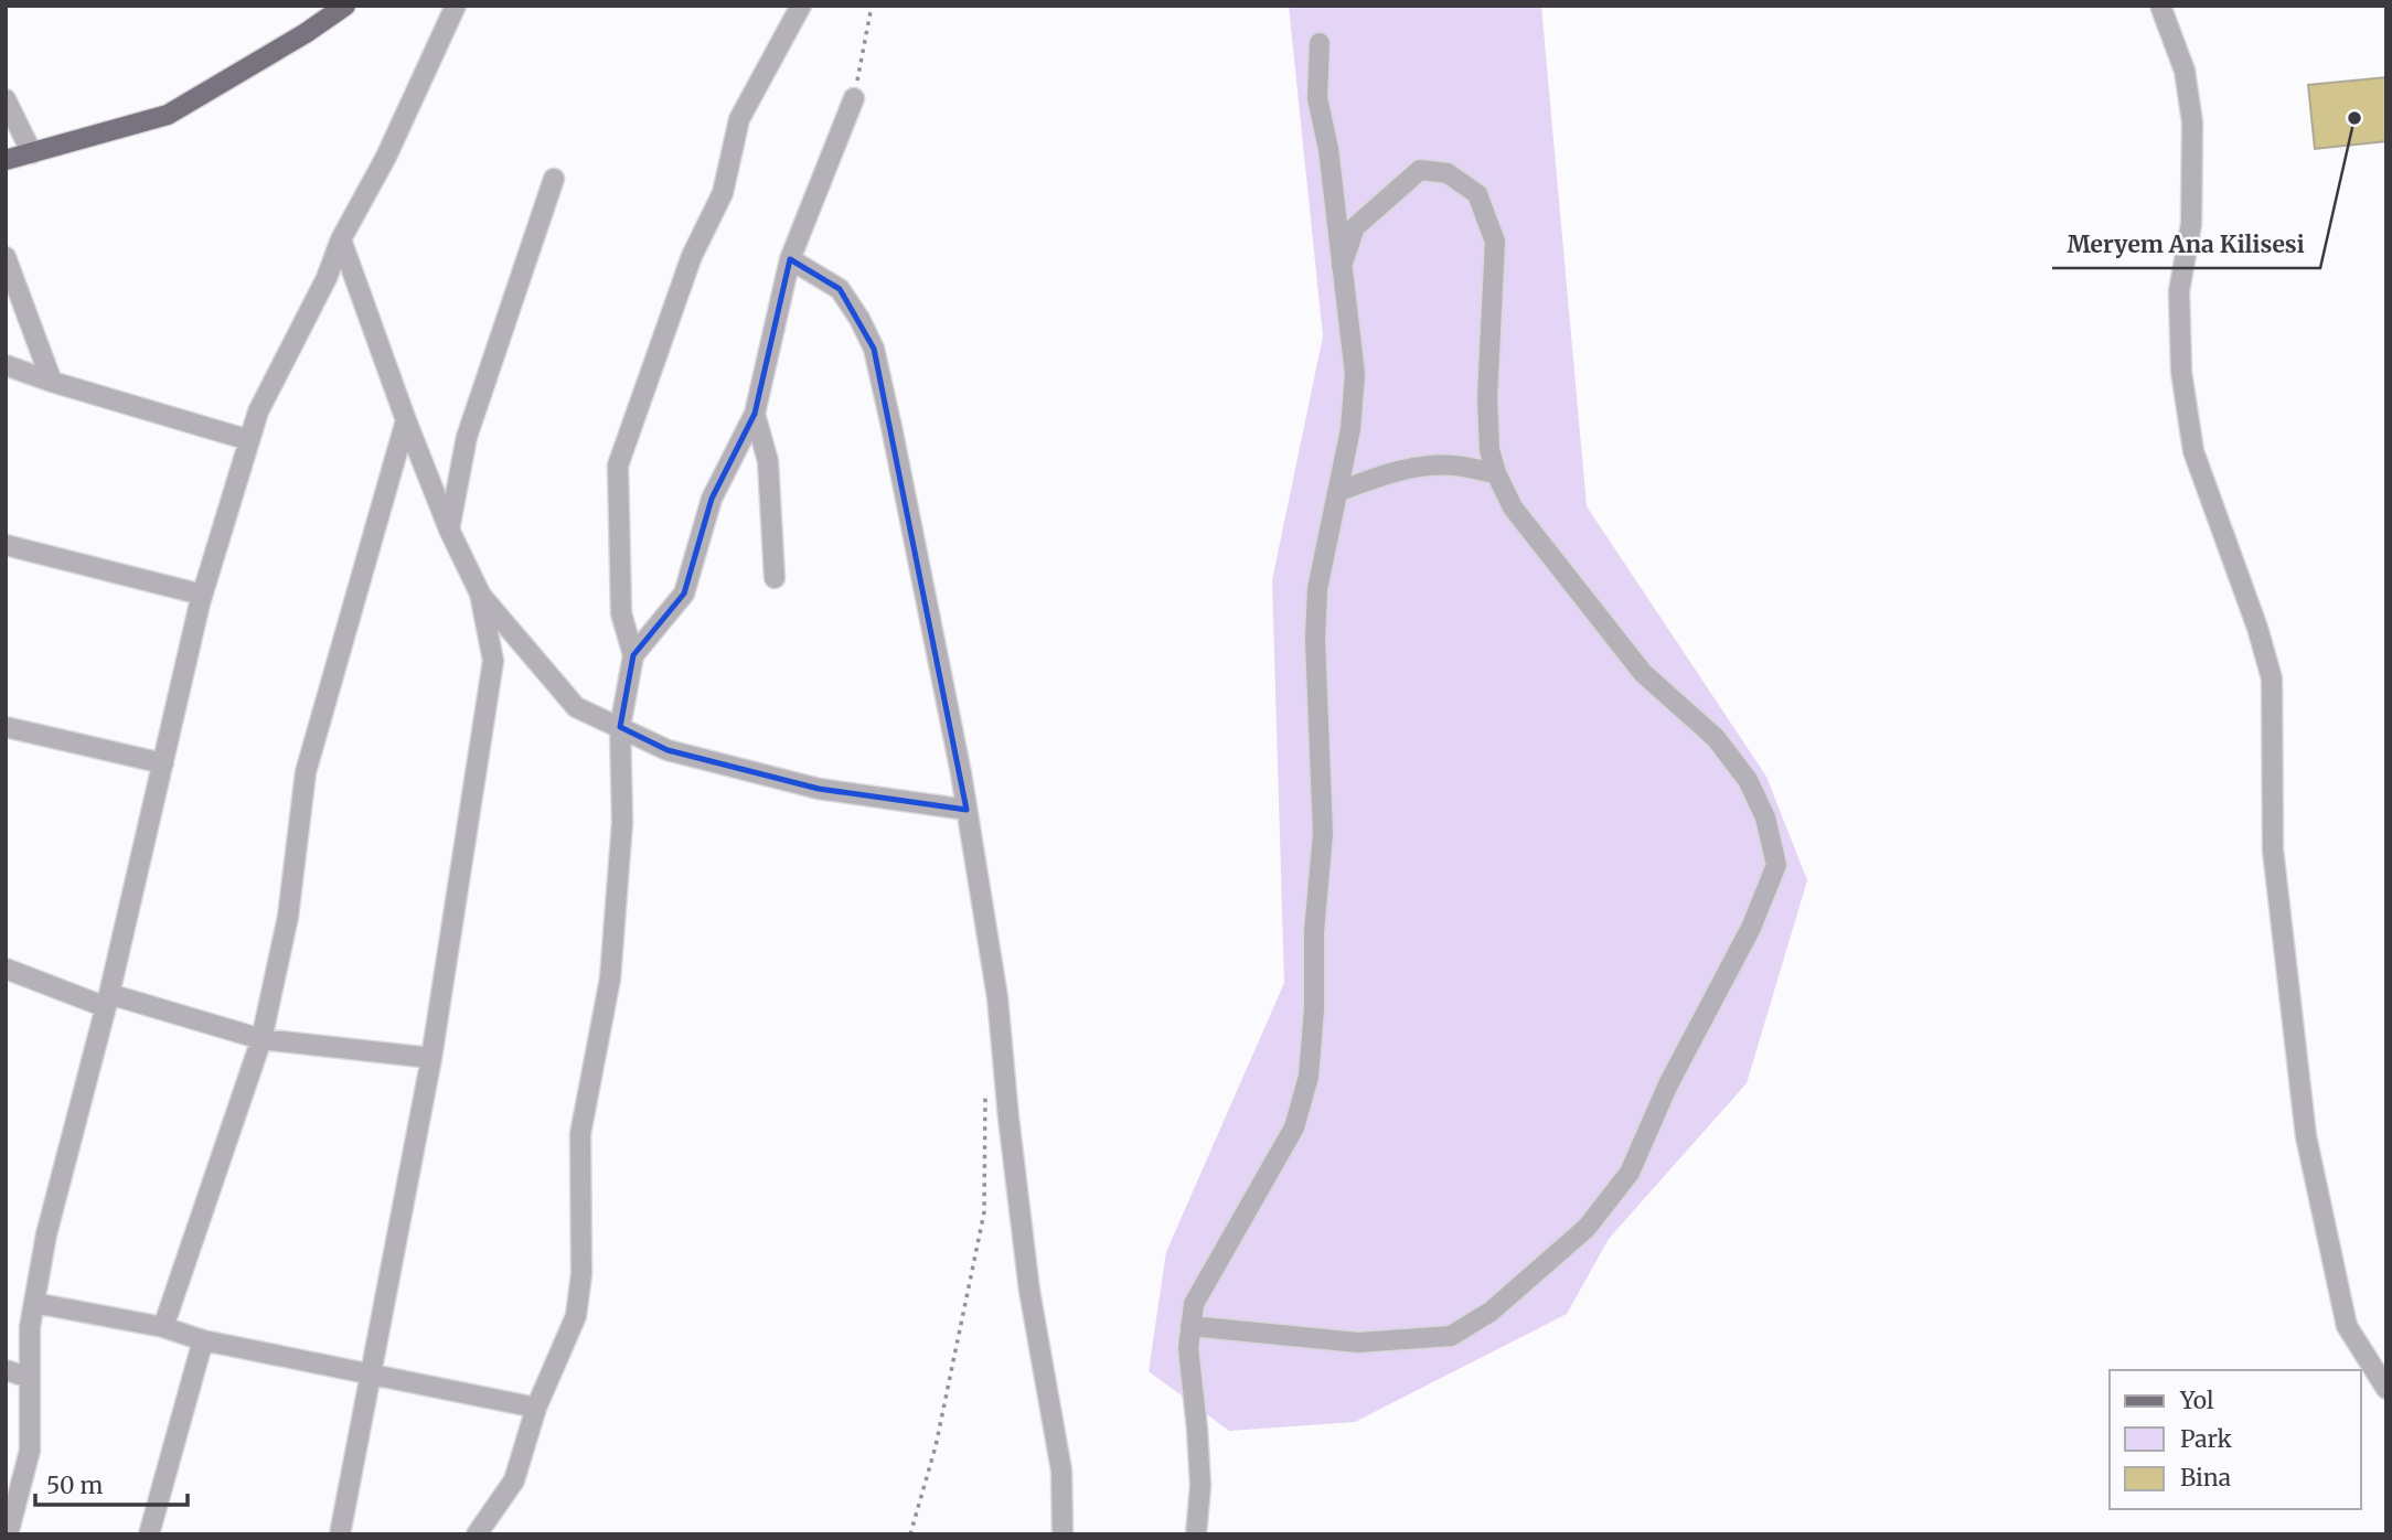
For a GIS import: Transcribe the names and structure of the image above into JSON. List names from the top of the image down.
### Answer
{
  "places": ["Meryem Ana Kilisesi"],
  "legend": ["Yol", "Park", "Bina"],
  "scale_bar": "50 m"
}
